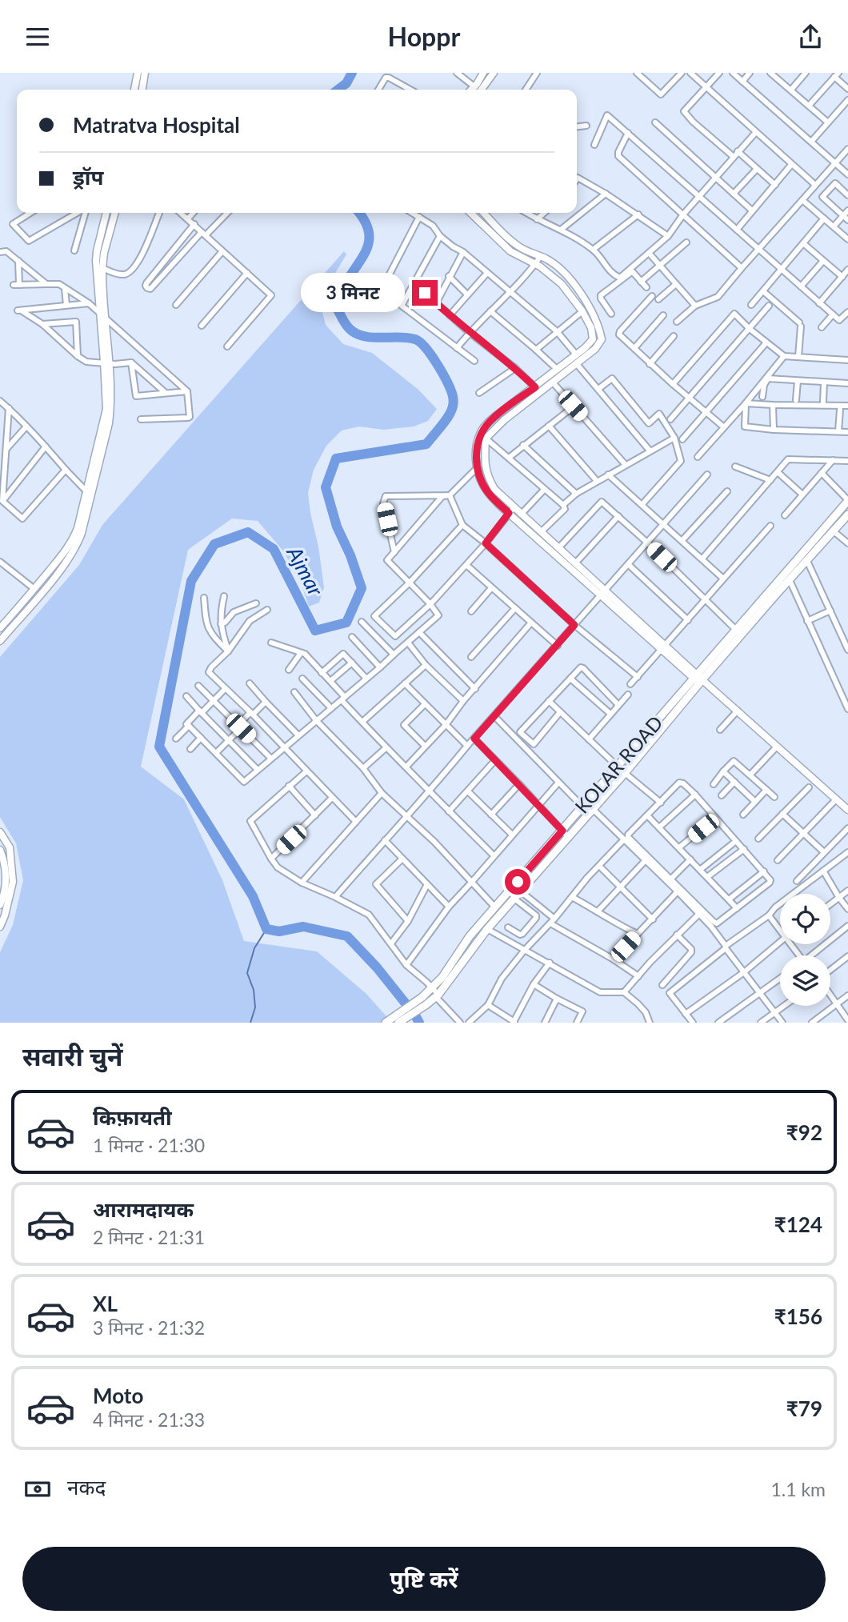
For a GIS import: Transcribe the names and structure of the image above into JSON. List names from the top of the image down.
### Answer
{
  "streets": {
    "main road": ["KOLAR ROAD"]
  },
  "water": ["Ajmar"],
  "page": {
    "header": "Hoppr",
    "banner": ["Matratva Hospital", "ड्रॉप"],
    "bubble": "3 मिनट",
    "heading": "सवारी चुनें",
    "list": [
      {
        "name": "किफ़ायती",
        "note": "1 मिनट · 21:30",
        "value": "₹92"
      },
      {
        "name": "आरामदायक",
        "note": "2 मिनट · 21:31",
        "value": "₹124"
      },
      {
        "name": "XL",
        "note": "3 मिनट · 21:32",
        "value": "₹156"
      },
      {
        "name": "Moto",
        "note": "4 मिनट · 21:33",
        "value": "₹79"
      }
    ],
    "pay": ["नकद", "1.1 km"],
    "buttons": "पुष्टि करें"
  }
}
